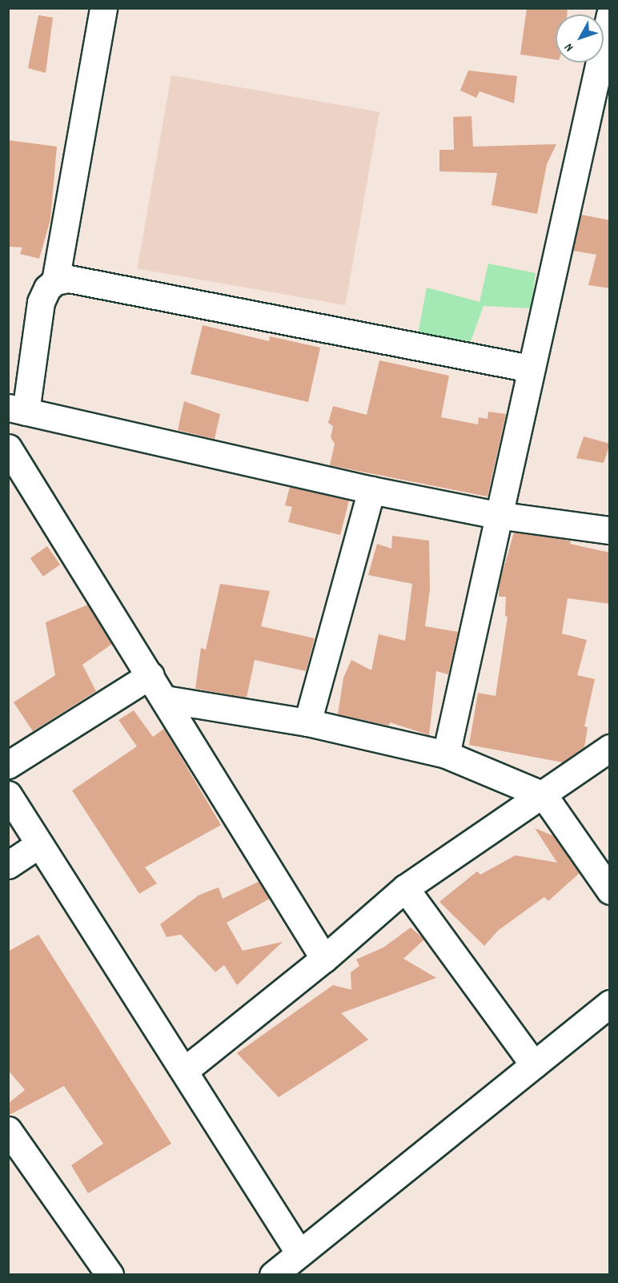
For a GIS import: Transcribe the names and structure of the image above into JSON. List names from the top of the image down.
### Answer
{
  "north": "bottom left"
}
